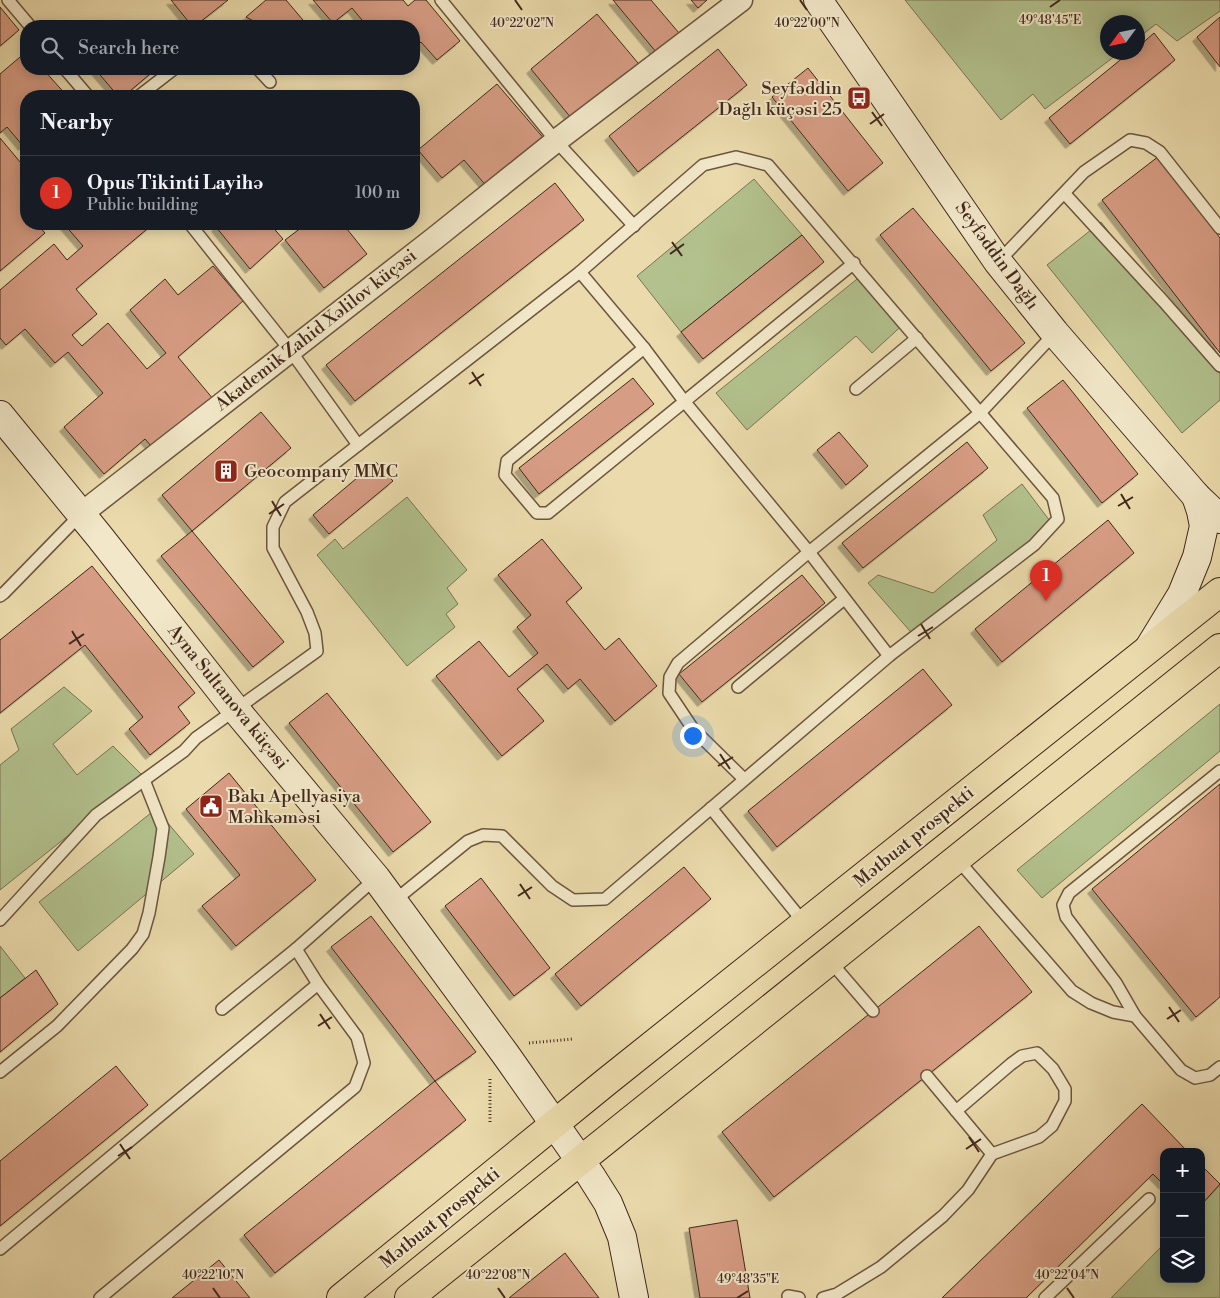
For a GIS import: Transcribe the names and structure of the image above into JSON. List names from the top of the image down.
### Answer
{
  "streets": {
    "main road": ["Seyfəddin Dağlı", "Ayna Sultanova küçəsi", "Mətbuat prospekti"],
    "street": ["Akademik Zahid Xəlilov küçəsi"]
  },
  "crossings": [
    ["Akademik Zahid Xəlilov küçəsi", "Ayna Sultanova küçəsi"],
    ["Ayna Sultanova küçəsi", "Mətbuat prospekti"]
  ],
  "places": {
    "bus stop": ["Seyfəddin Dağlı küçəsi 25"],
    "building": ["Geocompany MMC"],
    "public building": ["Bakı Apellyasiya Məhkəməsi"]
  },
  "north": "bottom left",
  "page": {
    "search": "Search here",
    "heading": "Nearby",
    "list": [
      {
        "mark": "1",
        "name": "Opus Tikinti Layihə",
        "note": "Public building",
        "value": "100 m"
      }
    ],
    "pins": "1",
    "map_buttons": ["+", "−"]
  },
  "coordinates": [
    "49°48'45\"E",
    "40°22'02\"N",
    "40°22'00\"N",
    "40°22'10\"N",
    "40°22'08\"N",
    "40°22'04\"N",
    "49°48'35\"E"
  ]
}
